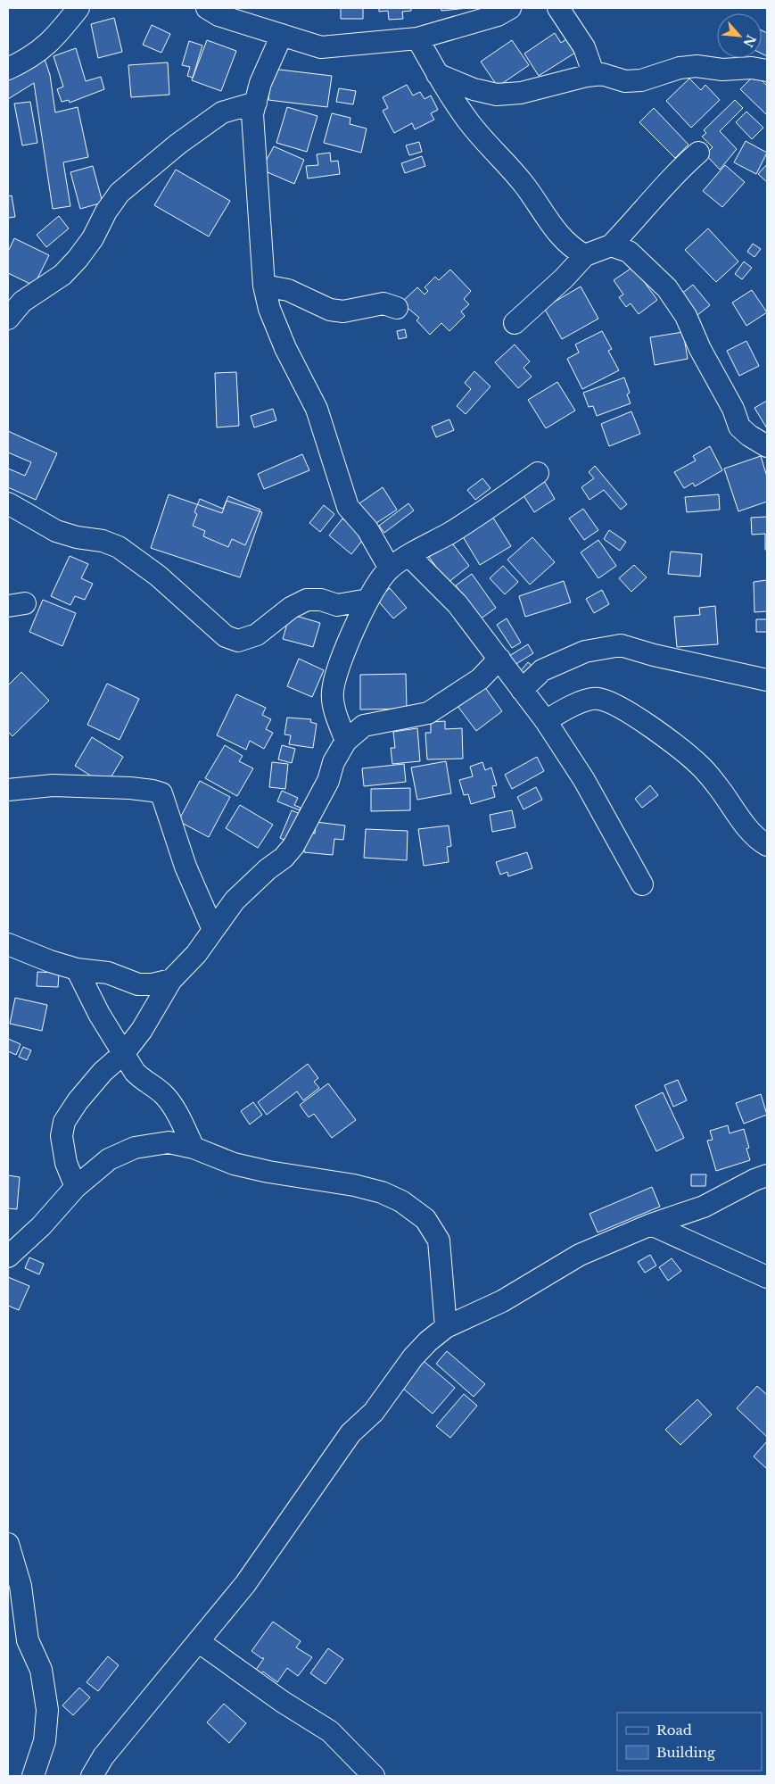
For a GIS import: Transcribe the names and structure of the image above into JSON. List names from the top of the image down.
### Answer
{
  "legend": ["Road", "Building"],
  "north": "bottom right"
}
